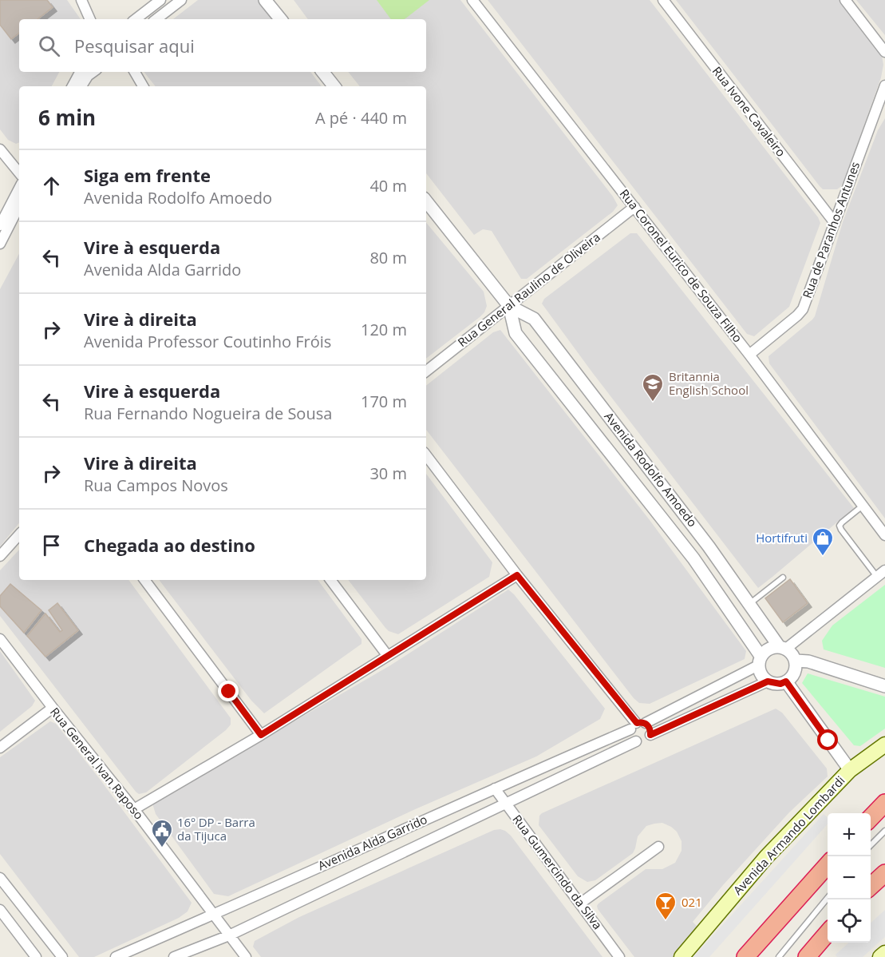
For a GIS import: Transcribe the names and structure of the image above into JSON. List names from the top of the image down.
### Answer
{
  "streets": {
    "main road": ["Avenida Armando Lombardi"],
    "street": [
      "Rua Ivone Cavaleiro",
      "Rua de Paranhos Antunes",
      "Rua Coronel Eurico de Souza Filho",
      "Rua General Raulino de Oliveira",
      "Avenida Rodolfo Amoedo",
      "Rua General Ivan Raposo",
      "Avenida Alda Garrido",
      "Rua Gumercindo da Silva"
    ]
  },
  "crossings": [
    ["Rua Ivone Cavaleiro", "Rua de Paranhos Antunes"],
    ["Rua de Paranhos Antunes", "Rua Coronel Eurico de Souza Filho"],
    ["Rua Coronel Eurico de Souza Filho", "Rua General Raulino de Oliveira"],
    ["Rua General Raulino de Oliveira", "Avenida Rodolfo Amoedo"],
    ["Avenida Rodolfo Amoedo", "Avenida Alda Garrido"],
    ["Rua General Ivan Raposo", "Avenida Alda Garrido"],
    ["Avenida Alda Garrido", "Rua Gumercindo da Silva"]
  ],
  "places": {
    "school or university": ["Britannia English School"],
    "shop": ["Hortifruti"],
    "public building": ["16º DP - Barra da Tijuca"],
    "bar": ["021"]
  },
  "page": {
    "search": "Pesquisar aqui",
    "heading": ["6 min", "A pé · 440 m"],
    "list": [
      ["Siga em frente", "Avenida Rodolfo Amoedo", "40 m"],
      ["Vire à esquerda", "Avenida Alda Garrido", "80 m"],
      ["Vire à direita", "Avenida Professor Coutinho Fróis", "120 m"],
      ["Vire à esquerda", "Rua Fernando Nogueira de Sousa", "170 m"],
      ["Vire à direita", "Rua Campos Novos", "30 m"],
      "Chegada ao destino"
    ],
    "map_buttons": ["+", "−"]
  }
}
